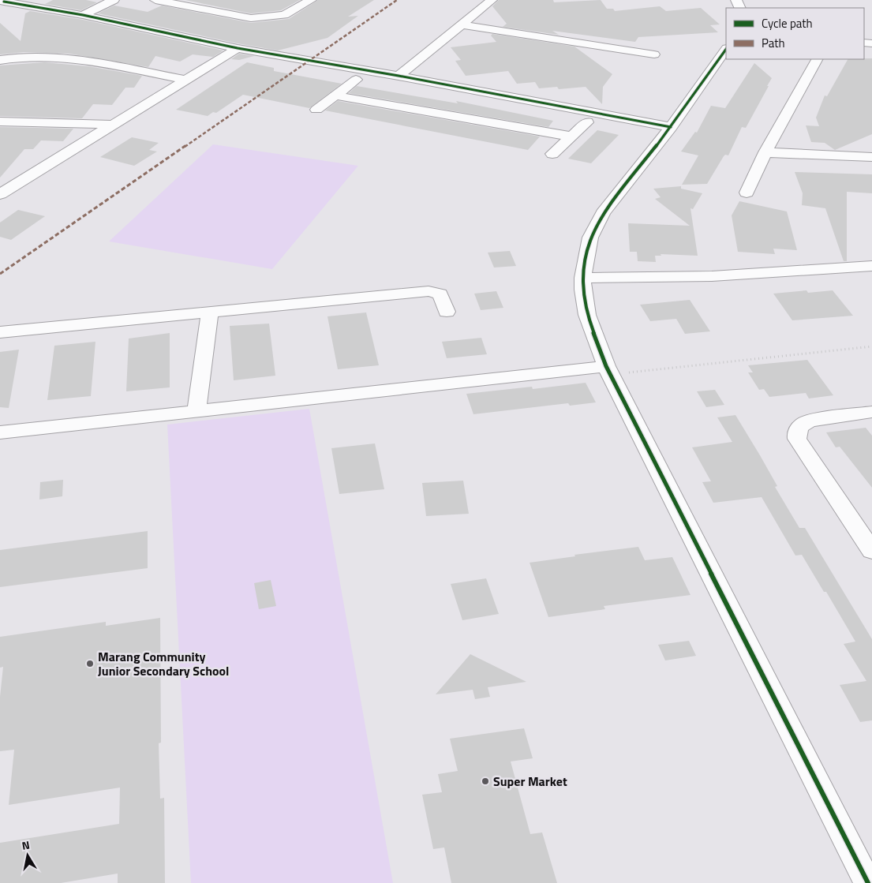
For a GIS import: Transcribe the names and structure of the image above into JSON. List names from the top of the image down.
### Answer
{
  "places": ["Marang Community Junior Secondary School", "Super Market"],
  "legend": ["Cycle path", "Path"],
  "north": "top"
}
